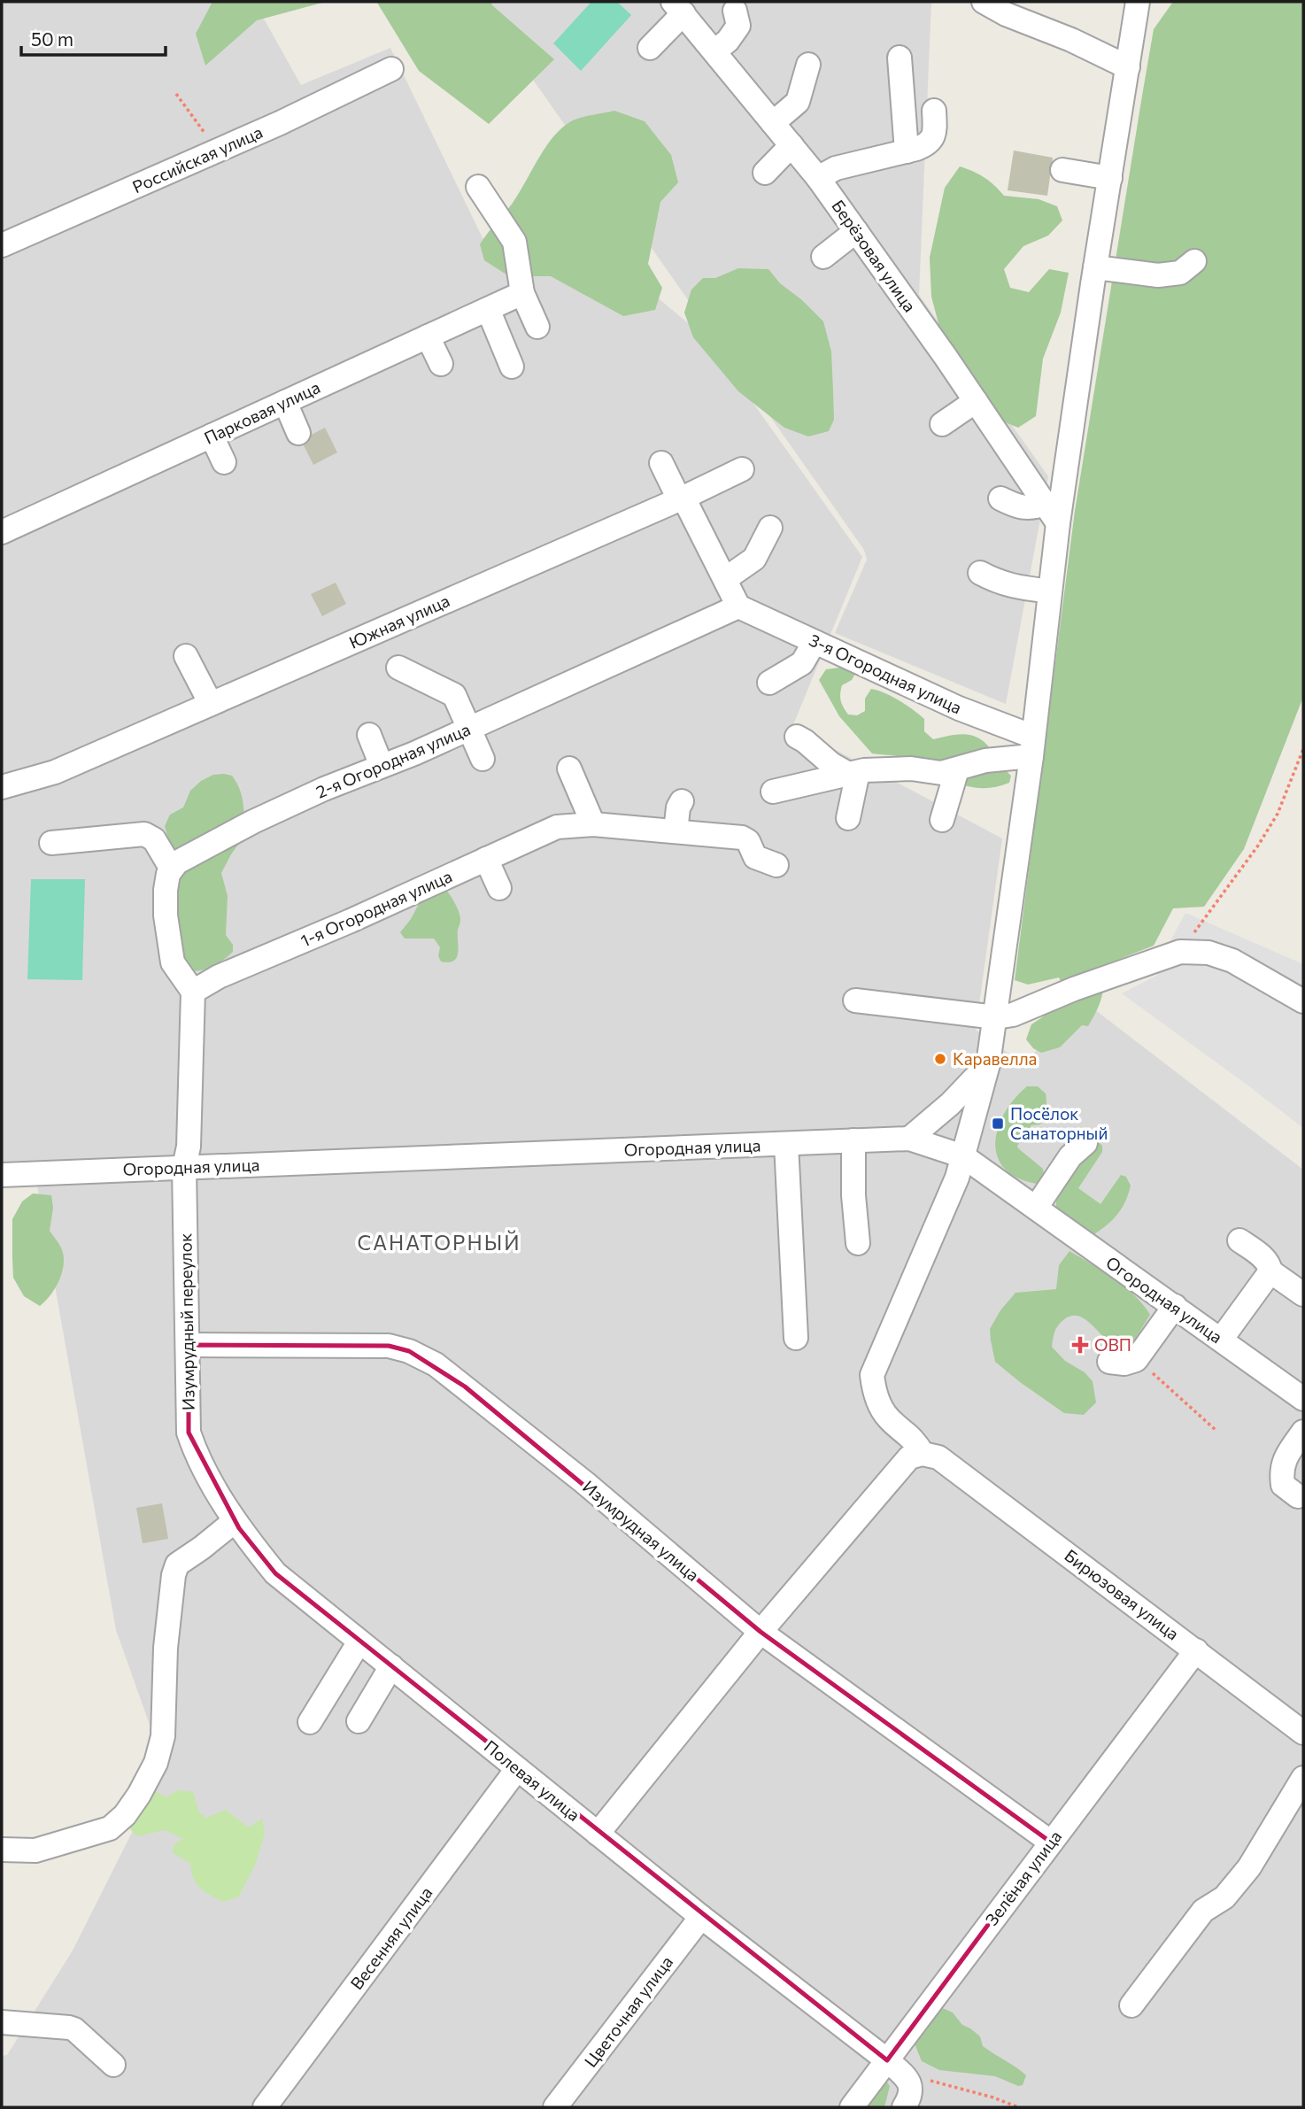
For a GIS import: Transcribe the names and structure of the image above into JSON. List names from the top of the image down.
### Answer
{
  "streets": {
    "street": [
      "Российская улица",
      "Берёзовая улица",
      "Парковая улица",
      "Южная улица",
      "3-я Огородная улица",
      "2-я Огородная улица",
      "1-я Огородная улица",
      "Огородная улица",
      "Изумрудный переулок",
      "Изумрудная улица",
      "Бирюзовая улица",
      "Полевая улица",
      "Зелёная улица",
      "Весенняя улица",
      "Цветочная улица"
    ]
  },
  "crossings": [
    ["Берёзовая улица", "Бирюзовая улица"],
    ["3-я Огородная улица", "2-я Огородная улица"],
    ["3-я Огородная улица", "Бирюзовая улица"],
    ["Огородная улица", "Изумрудный переулок"],
    ["Огородная улица", "Бирюзовая улица"],
    ["Изумрудный переулок", "Изумрудная улица"],
    ["Изумрудный переулок", "Полевая улица"],
    ["Изумрудная улица", "Зелёная улица"],
    ["Бирюзовая улица", "Зелёная улица"],
    ["Полевая улица", "Зелёная улица"],
    ["Полевая улица", "Весенняя улица"],
    ["Полевая улица", "Цветочная улица"]
  ],
  "districts": ["САНАТОРНЫЙ"],
  "places": {
    "other": ["Каравелла"],
    "transit": ["Посёлок Санаторный"],
    "health": ["ОВП"]
  },
  "scale_bar": "50 m"
}
